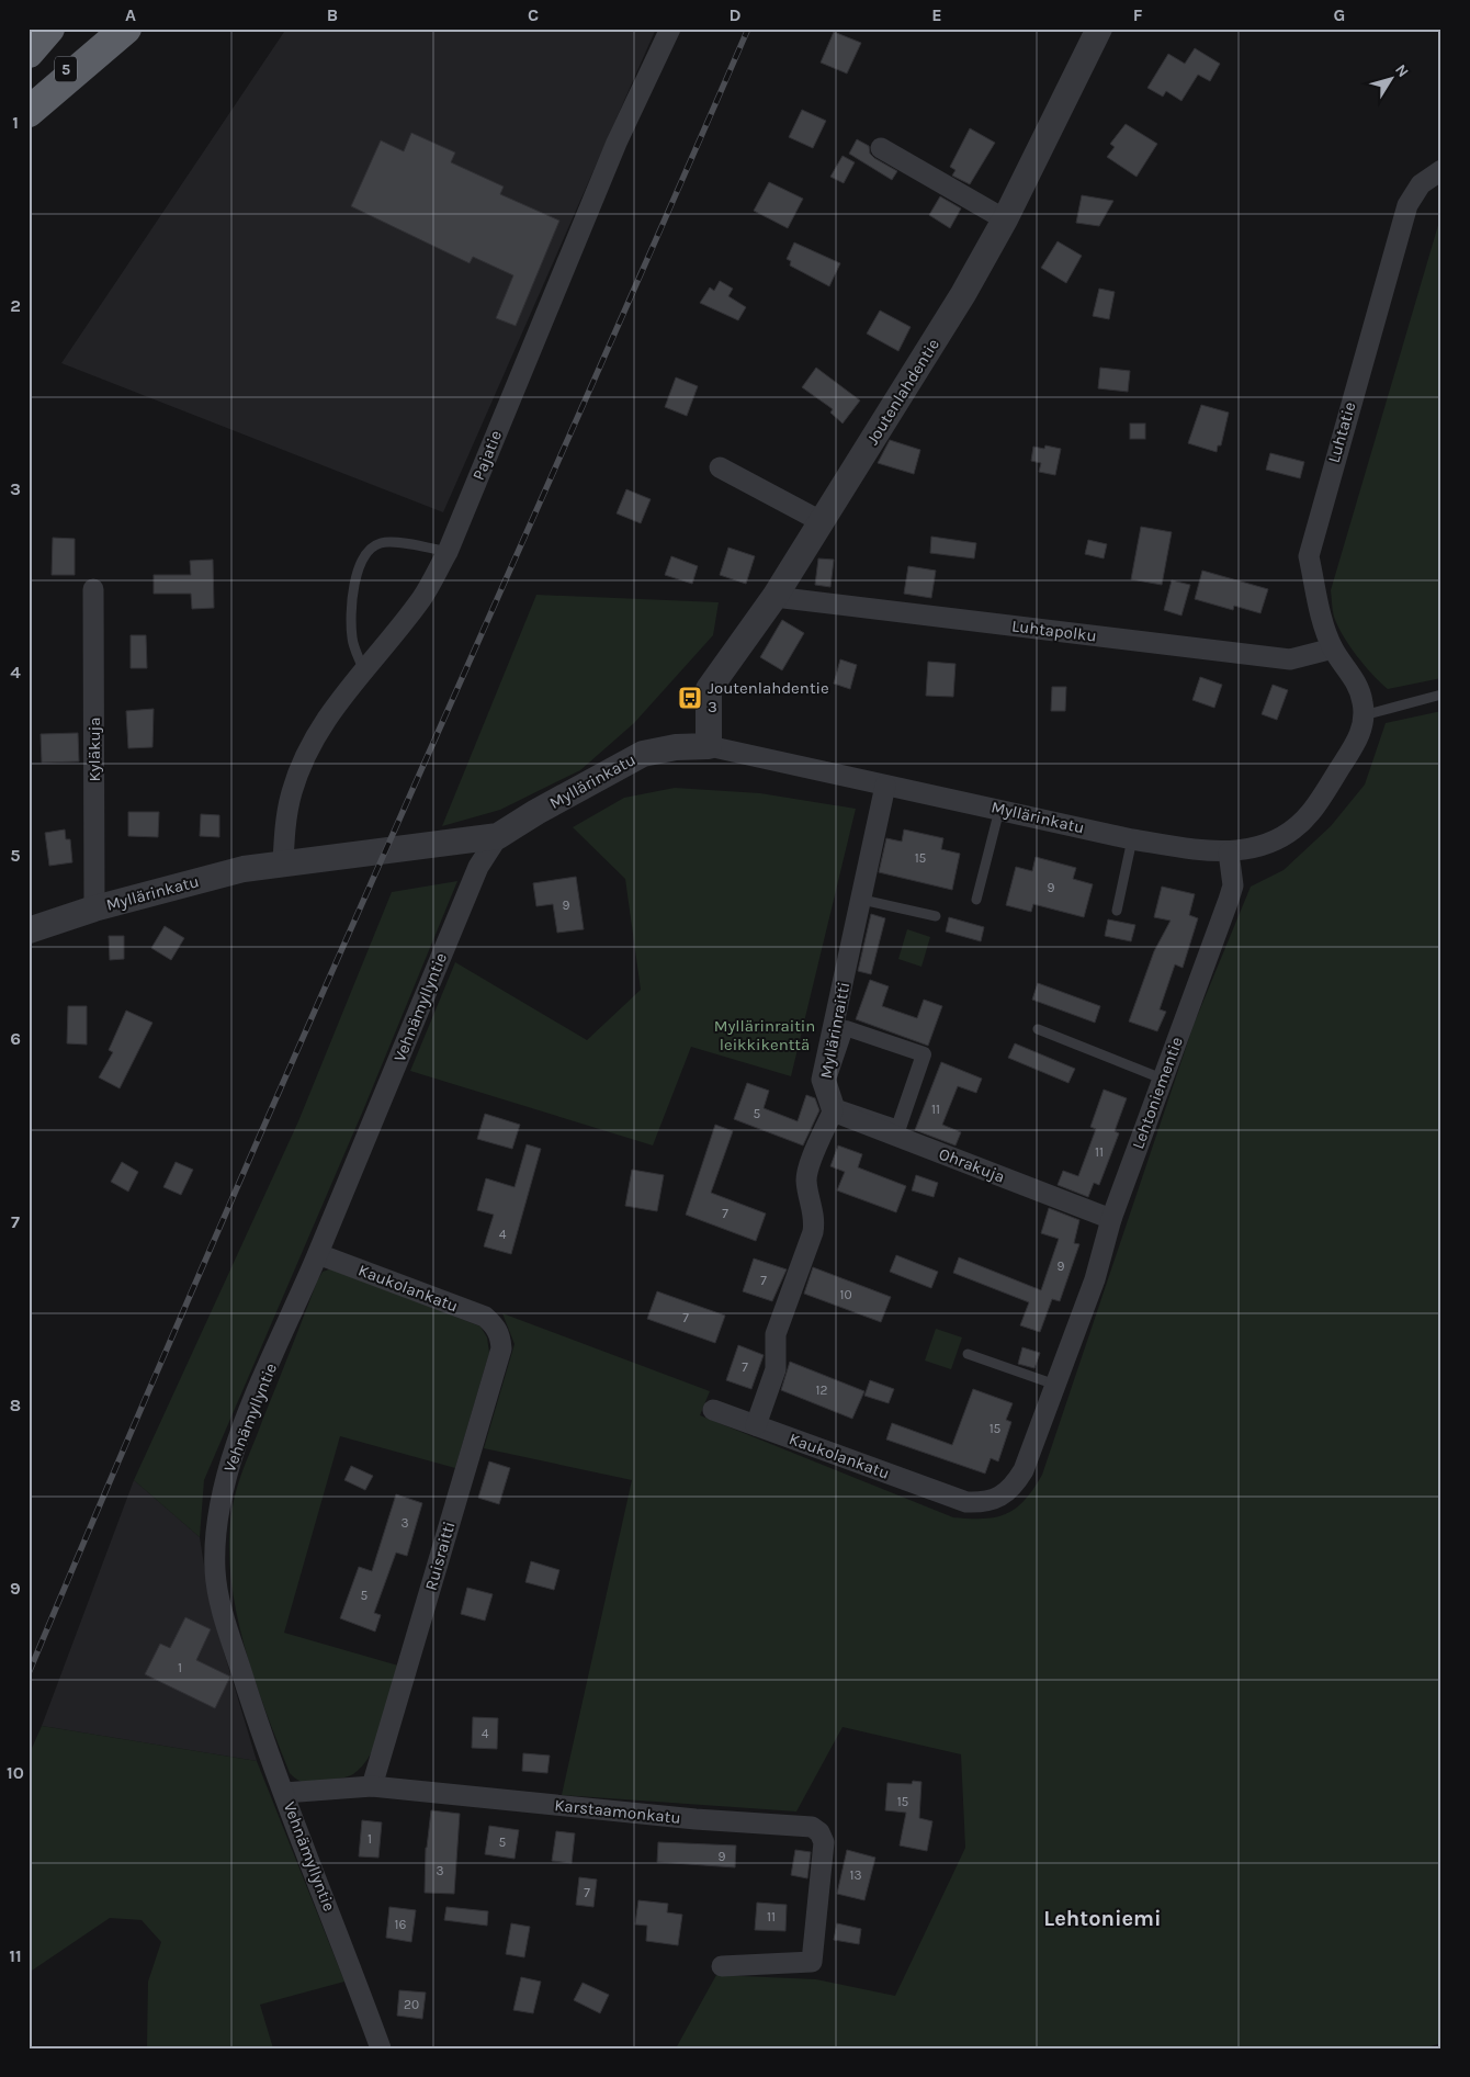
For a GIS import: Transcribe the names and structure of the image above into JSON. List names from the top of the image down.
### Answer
{
  "streets": {
    "highway": ["5"],
    "street": [
      "Joutenlahdentie",
      "Luhtatie",
      "Pajatie",
      "Luhtapolku",
      "Kyläkuja",
      "Myllärinkatu",
      "Vehnämyllyntie",
      "Myllärinraitti",
      "Lehtoniementie",
      "Ohrakuja",
      "Kaukolankatu",
      "Ruisraitti",
      "Karstaamonkatu"
    ]
  },
  "crossings": [
    ["Joutenlahdentie", "Luhtapolku"],
    ["Joutenlahdentie", "Myllärinkatu"],
    ["Luhtatie", "Luhtapolku"],
    ["Pajatie", "Myllärinkatu"],
    ["Kyläkuja", "Myllärinkatu"],
    ["Myllärinkatu", "Vehnämyllyntie"],
    ["Myllärinkatu", "Myllärinraitti"],
    ["Myllärinkatu", "Lehtoniementie"],
    ["Vehnämyllyntie", "Kaukolankatu"],
    ["Vehnämyllyntie", "Karstaamonkatu"],
    ["Myllärinraitti", "Ohrakuja"],
    ["Lehtoniementie", "Ohrakuja"],
    ["Lehtoniementie", "Kaukolankatu"],
    ["Kaukolankatu", "Ruisraitti"],
    ["Ruisraitti", "Karstaamonkatu"]
  ],
  "districts": ["Lehtoniemi"],
  "parks": ["Myllärinraitin leikkikenttä"],
  "places": {
    "bus stop": ["Joutenlahdentie 3"]
  },
  "house_numbers": [
    "15",
    "9",
    "9",
    "11",
    "5",
    "11",
    "7",
    "4",
    "9",
    "7",
    "10",
    "7",
    "7",
    "12",
    "15",
    "3",
    "5",
    "1",
    "4",
    "15",
    "1",
    "5",
    "9",
    "3",
    "13",
    "7",
    "11",
    "16",
    "20"
  ],
  "north": "top right",
  "grid": {
    "columns": [
      "A",
      "B",
      "C",
      "D",
      "E",
      "F",
      "G"
    ],
    "rows": [
      "1",
      "2",
      "3",
      "4",
      "5",
      "6",
      "7",
      "8",
      "9",
      "10",
      "11"
    ]
  }
}
